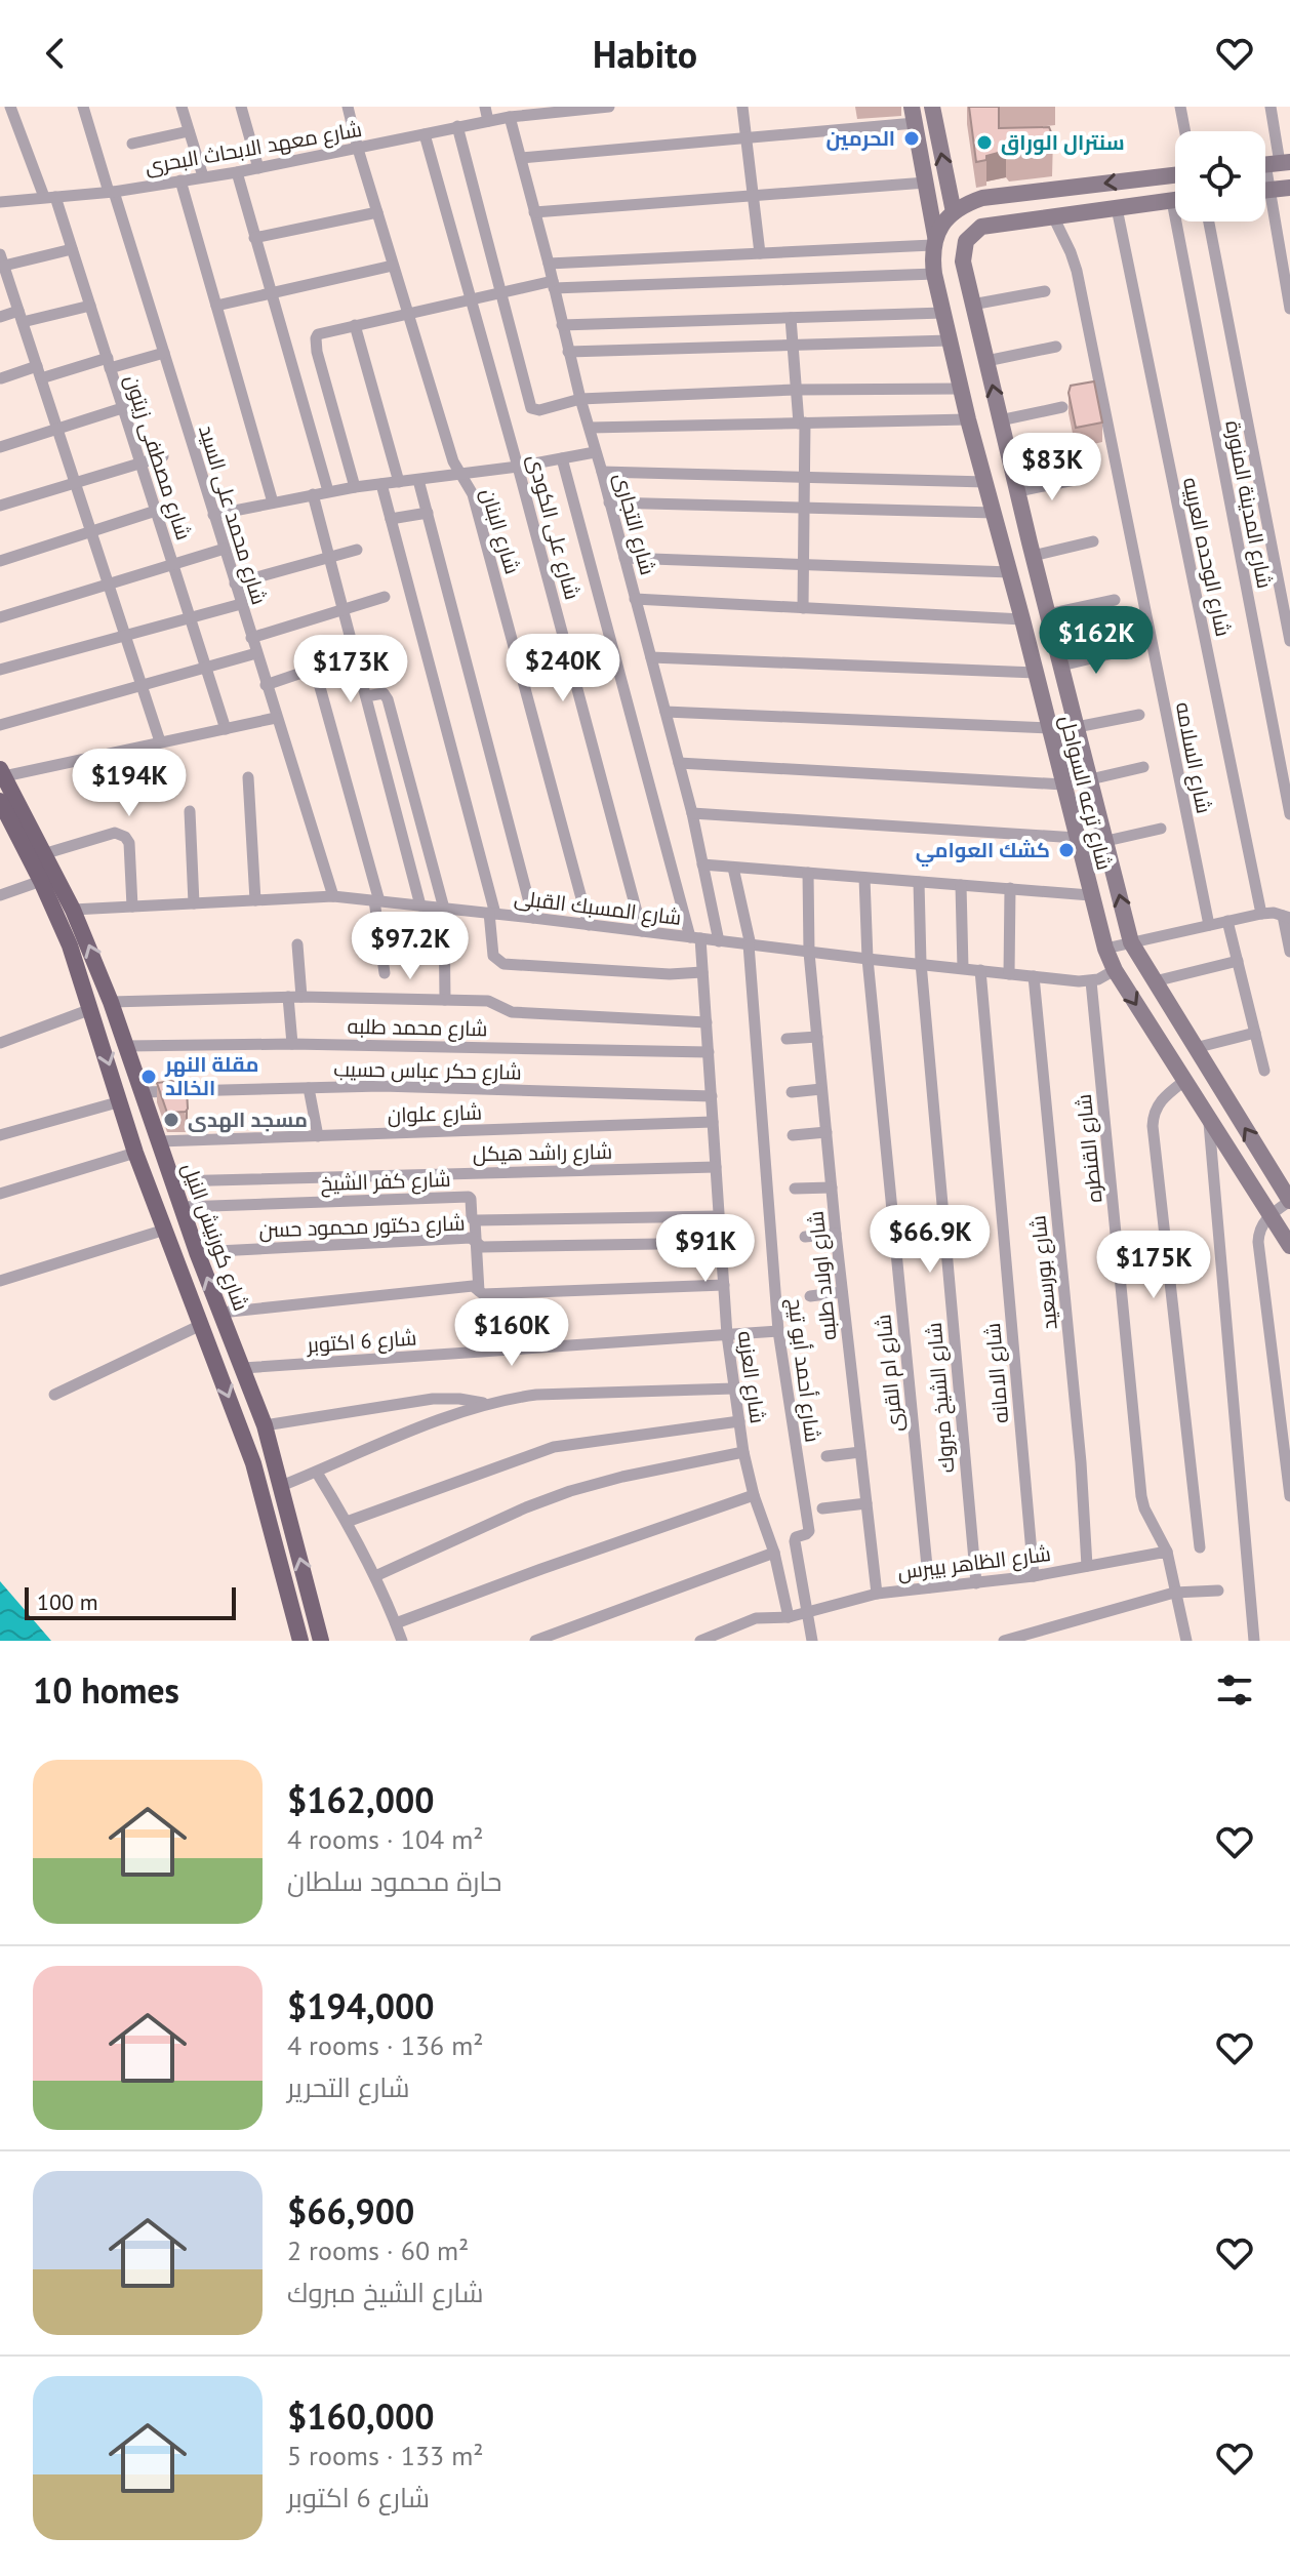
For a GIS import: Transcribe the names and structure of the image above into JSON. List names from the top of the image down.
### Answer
{
  "streets": {
    "main road": ["شارع ترعه السواحل", "شارع كورنيش النيل"],
    "street": [
      "شارع معهد الابحاث البحرى",
      "شارع مصطفى زيتون",
      "شارع المدينة المنورة",
      "شارع محمد على السيد",
      "شارع التجارى",
      "شارع على الكودى",
      "شارع البنان",
      "شارع الوحده العربيه",
      "شارع السلامه",
      "شارع المسبك القبلى",
      "شارع محمد طلبه",
      "شارع حكر عباس حسيب",
      "شارع علوان",
      "شارع القنطره",
      "شارع راشد هيكل",
      "شارع كفر الشيخ",
      "شارع دكتور محمود حسن",
      "شارع بورسعيد",
      "شارع اولاد طلبه",
      "شارع 6 اكتوبر",
      "شارع أحمد أبو تيج",
      "شارع ام القرى",
      "شارع الامانه",
      "شارع العزبه",
      "شارع الشيخ مبروك",
      "شارع الظاهر بيبرس"
    ]
  },
  "crossings": [
    ["شارع معهد الابحاث البحرى", "شارع مصطفى زيتون"],
    ["شارع معهد الابحاث البحرى", "شارع محمد على السيد"],
    ["شارع معهد الابحاث البحرى", "شارع التجارى"],
    ["شارع معهد الابحاث البحرى", "شارع على الكودى"],
    ["شارع معهد الابحاث البحرى", "شارع البنان"],
    ["شارع محمد على السيد", "شارع المسبك القبلى"],
    ["شارع التجارى", "شارع المسبك القبلى"],
    ["شارع على الكودى", "شارع المسبك القبلى"],
    ["شارع البنان", "شارع المسبك القبلى"],
    ["شارع الوحده العربيه", "شارع ترعه السواحل"],
    ["شارع السلامه", "شارع ترعه السواحل"],
    ["شارع المسبك القبلى", "شارع القنطره"],
    ["شارع المسبك القبلى", "شارع كورنيش النيل"],
    ["شارع المسبك القبلى", "شارع بورسعيد"],
    ["شارع المسبك القبلى", "شارع اولاد طلبه"],
    ["شارع المسبك القبلى", "شارع أحمد أبو تيج"],
    ["شارع المسبك القبلى", "شارع ام القرى"],
    ["شارع المسبك القبلى", "شارع الامانه"],
    ["شارع المسبك القبلى", "شارع العزبه"],
    ["شارع المسبك القبلى", "شارع الشيخ مبروك"],
    ["شارع محمد طلبه", "شارع كورنيش النيل"],
    ["شارع محمد طلبه", "شارع العزبه"],
    ["شارع حكر عباس حسيب", "شارع كورنيش النيل"],
    ["شارع حكر عباس حسيب", "شارع العزبه"],
    ["شارع علوان", "شارع كورنيش النيل"],
    ["شارع علوان", "شارع العزبه"],
    ["شارع القنطره", "شارع الظاهر بيبرس"],
    ["شارع راشد هيكل", "شارع كورنيش النيل"],
    ["شارع راشد هيكل", "شارع العزبه"],
    ["شارع كفر الشيخ", "شارع كورنيش النيل"],
    ["شارع دكتور محمود حسن", "شارع كورنيش النيل"],
    ["شارع دكتور محمود حسن", "شارع العزبه"],
    ["شارع كورنيش النيل", "شارع 6 اكتوبر"],
    ["شارع بورسعيد", "شارع الظاهر بيبرس"],
    ["شارع اولاد طلبه", "شارع الظاهر بيبرس"],
    ["شارع 6 اكتوبر", "شارع أحمد أبو تيج"],
    ["شارع 6 اكتوبر", "شارع العزبه"],
    ["شارع أحمد أبو تيج", "شارع الظاهر بيبرس"],
    ["شارع ام القرى", "شارع الظاهر بيبرس"],
    ["شارع الامانه", "شارع الظاهر بيبرس"],
    ["شارع العزبه", "شارع الظاهر بيبرس"],
    ["شارع الشيخ مبروك", "شارع الظاهر بيبرس"]
  ],
  "places": [
    "الحرمين",
    "سنترال الوراق",
    "كشك العوامي",
    "مقلة النهر الخالد",
    "مسجد الهدى"
  ],
  "scale_bar": "100 m",
  "page": {
    "header": "Habito",
    "price": [
      "$83K",
      "$162K",
      "$240K",
      "$173K",
      "$194K",
      "$97.2K",
      "$66.9K",
      "$91K",
      "$175K",
      "$160K"
    ],
    "scale": "100 m",
    "heading": "10 homes",
    "list": [
      {
        "name": "$162,000",
        "note": "4 rooms · 104 m² · حارة محمود سلطان"
      },
      {
        "name": "$194,000",
        "note": "4 rooms · 136 m² · شارع التحرير"
      },
      {
        "name": "$66,900",
        "note": "2 rooms · 60 m² · شارع الشيخ مبروك"
      },
      {
        "name": "$160,000",
        "note": "5 rooms · 133 m² · شارع 6 اكتوبر"
      }
    ]
  }
}
